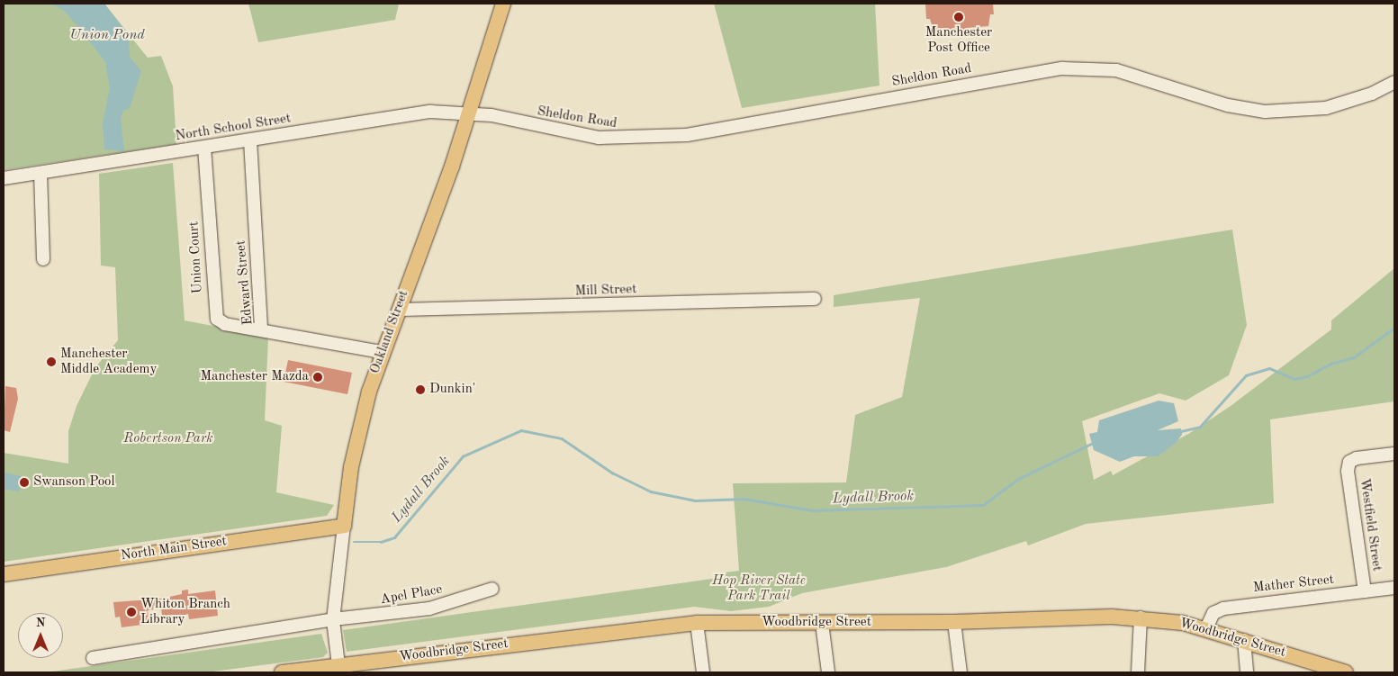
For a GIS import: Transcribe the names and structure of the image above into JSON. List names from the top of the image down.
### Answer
{
  "streets": {
    "main road": ["Oakland Street", "North Main Street", "Woodbridge Street"],
    "street": [
      "Sheldon Road",
      "North School Street",
      "Union Court",
      "Edward Street",
      "Mill Street",
      "Westfield Street",
      "Mather Street",
      "Apel Place"
    ]
  },
  "crossings": [
    ["Sheldon Road", "North School Street"],
    ["Sheldon Road", "Oakland Street"],
    ["North School Street", "Union Court"],
    ["North School Street", "Edward Street"],
    ["North School Street", "Oakland Street"],
    ["Union Court", "Edward Street"],
    ["Edward Street", "Oakland Street"],
    ["Mill Street", "Oakland Street"],
    ["Oakland Street", "North Main Street"],
    ["Oakland Street", "Apel Place"],
    ["Oakland Street", "Woodbridge Street"],
    ["Westfield Street", "Mather Street"],
    ["Mather Street", "Woodbridge Street"]
  ],
  "water": ["Union Pond", "Lydall Brook"],
  "parks": ["Robertson Park", "Hop River State Park Trail"],
  "places": [
    "Manchester Post Office",
    "Manchester Middle Academy",
    "Manchester Mazda",
    "Dunkin'",
    "Swanson Pool",
    "Whiton Branch Library"
  ],
  "north": "top"
}
